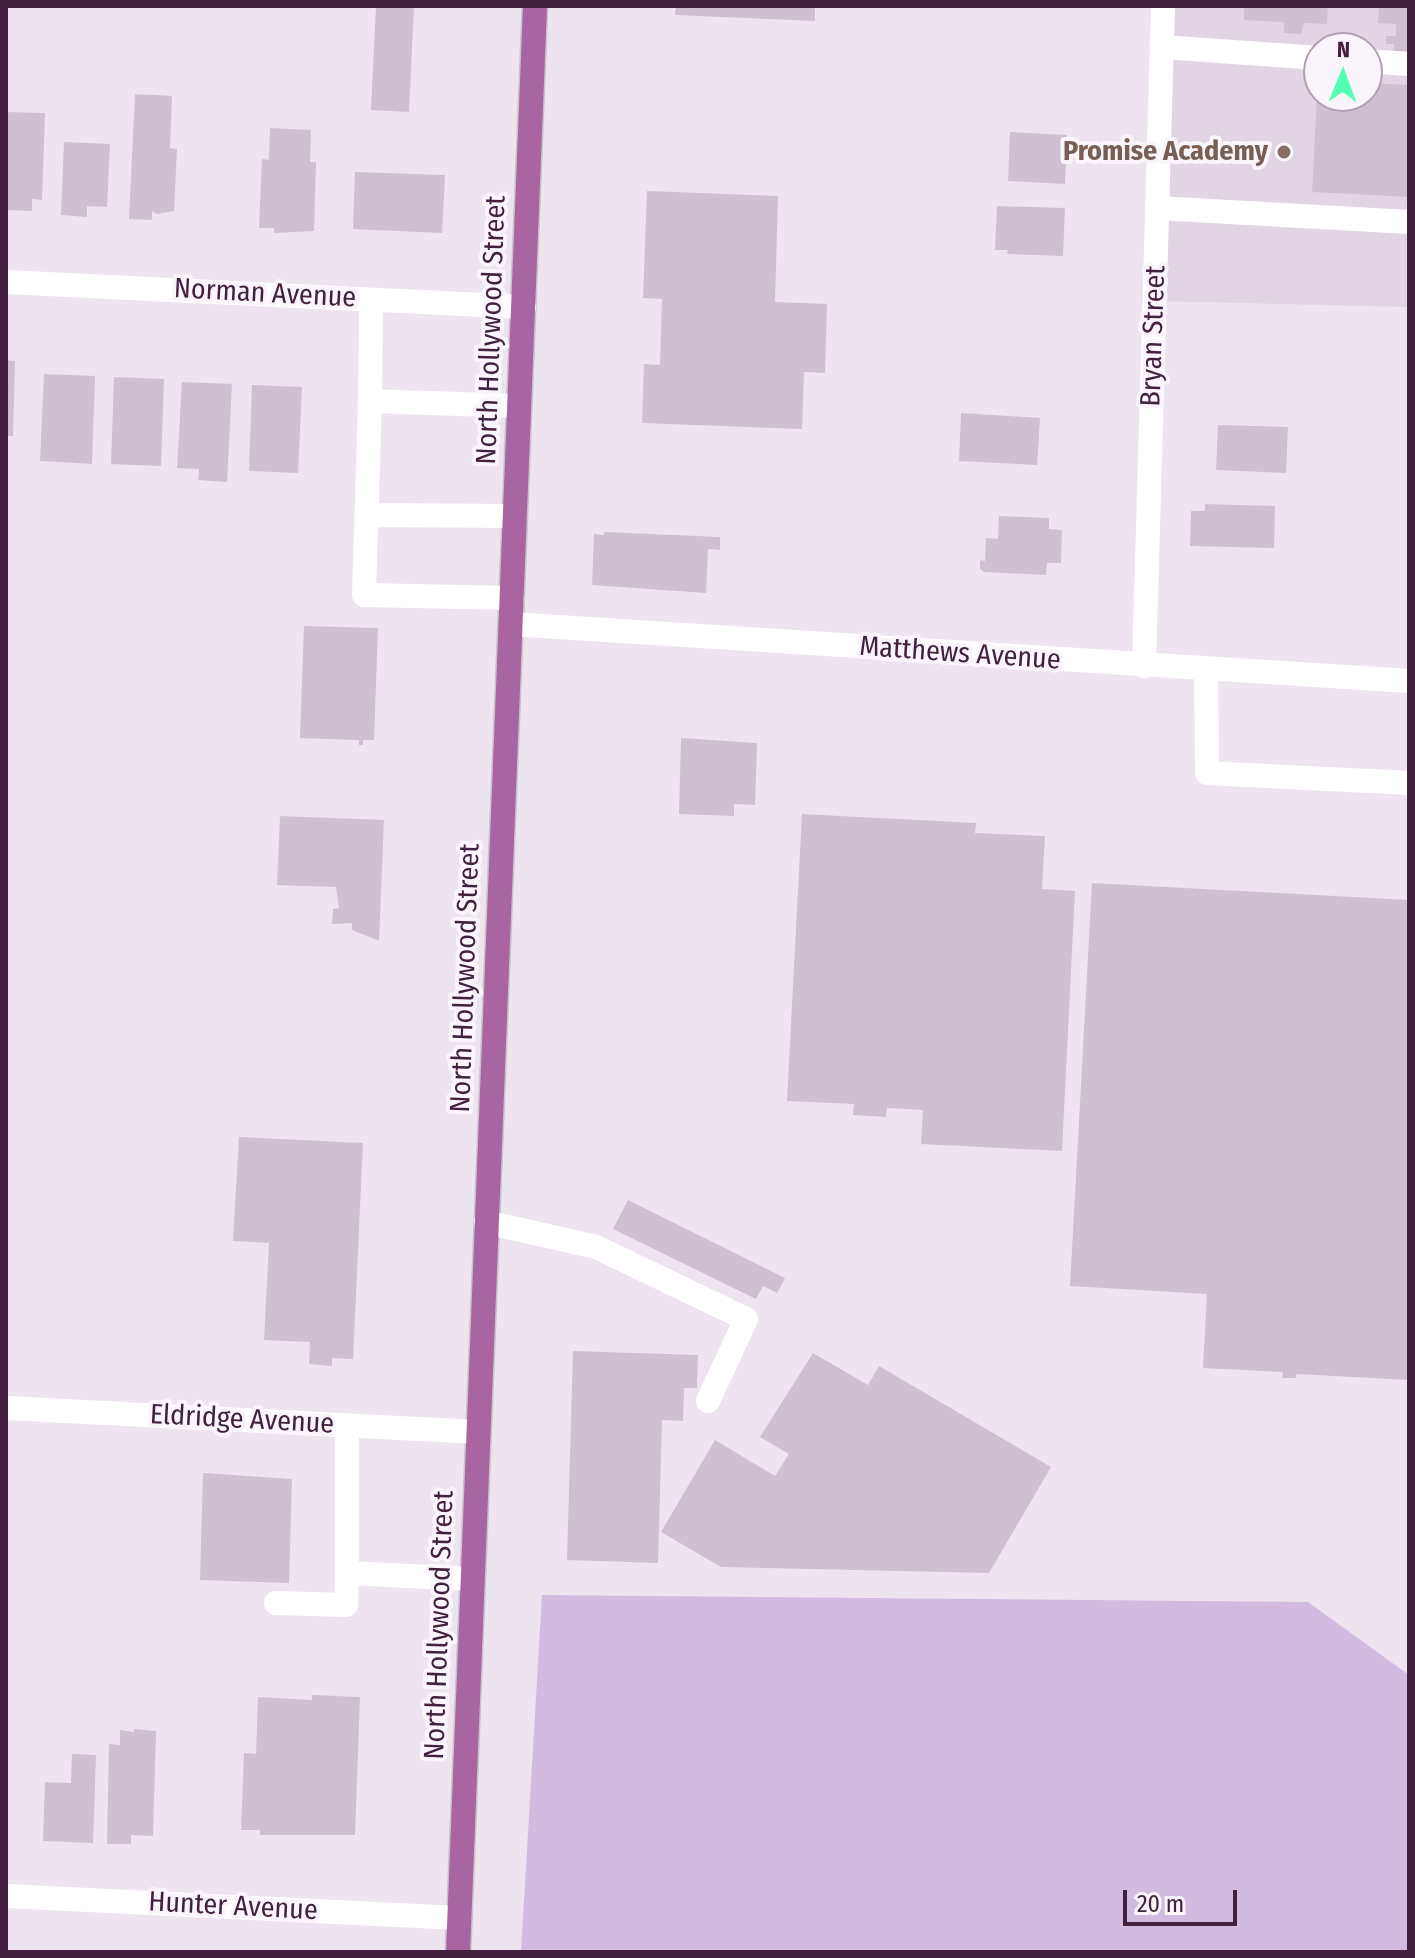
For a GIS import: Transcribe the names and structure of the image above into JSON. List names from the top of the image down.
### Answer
{
  "streets": {
    "main road": ["North Hollywood Street"],
    "street": [
      "Norman Avenue",
      "Bryan Street",
      "Matthews Avenue",
      "Eldridge Avenue",
      "Hunter Avenue"
    ]
  },
  "crossings": [
    ["Norman Avenue", "North Hollywood Street"],
    ["North Hollywood Street", "Matthews Avenue"],
    ["North Hollywood Street", "Eldridge Avenue"],
    ["North Hollywood Street", "Hunter Avenue"],
    ["Bryan Street", "Matthews Avenue"]
  ],
  "places": ["Promise Academy"],
  "scale_bar": "20 m",
  "north": "top"
}
